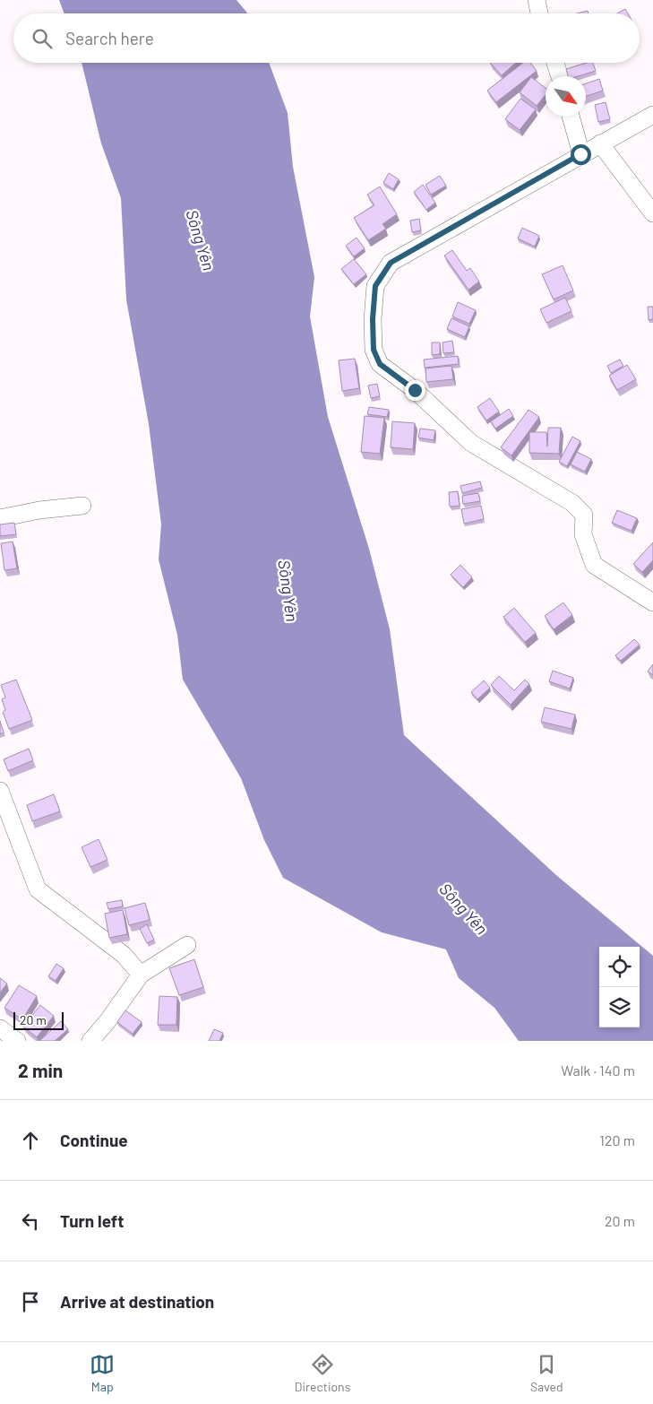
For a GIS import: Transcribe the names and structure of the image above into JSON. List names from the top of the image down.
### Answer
{
  "water": ["Sông Yên"],
  "scale_bar": "20 m",
  "north": "bottom right",
  "page": {
    "search": "Search here",
    "scale": "20 m",
    "heading": ["2 min", "Walk · 140 m"],
    "list": [
      ["Continue", "120 m"],
      ["Turn left", "20 m"],
      "Arrive at destination"
    ],
    "nav": ["Map", "Directions", "Saved"]
  }
}
